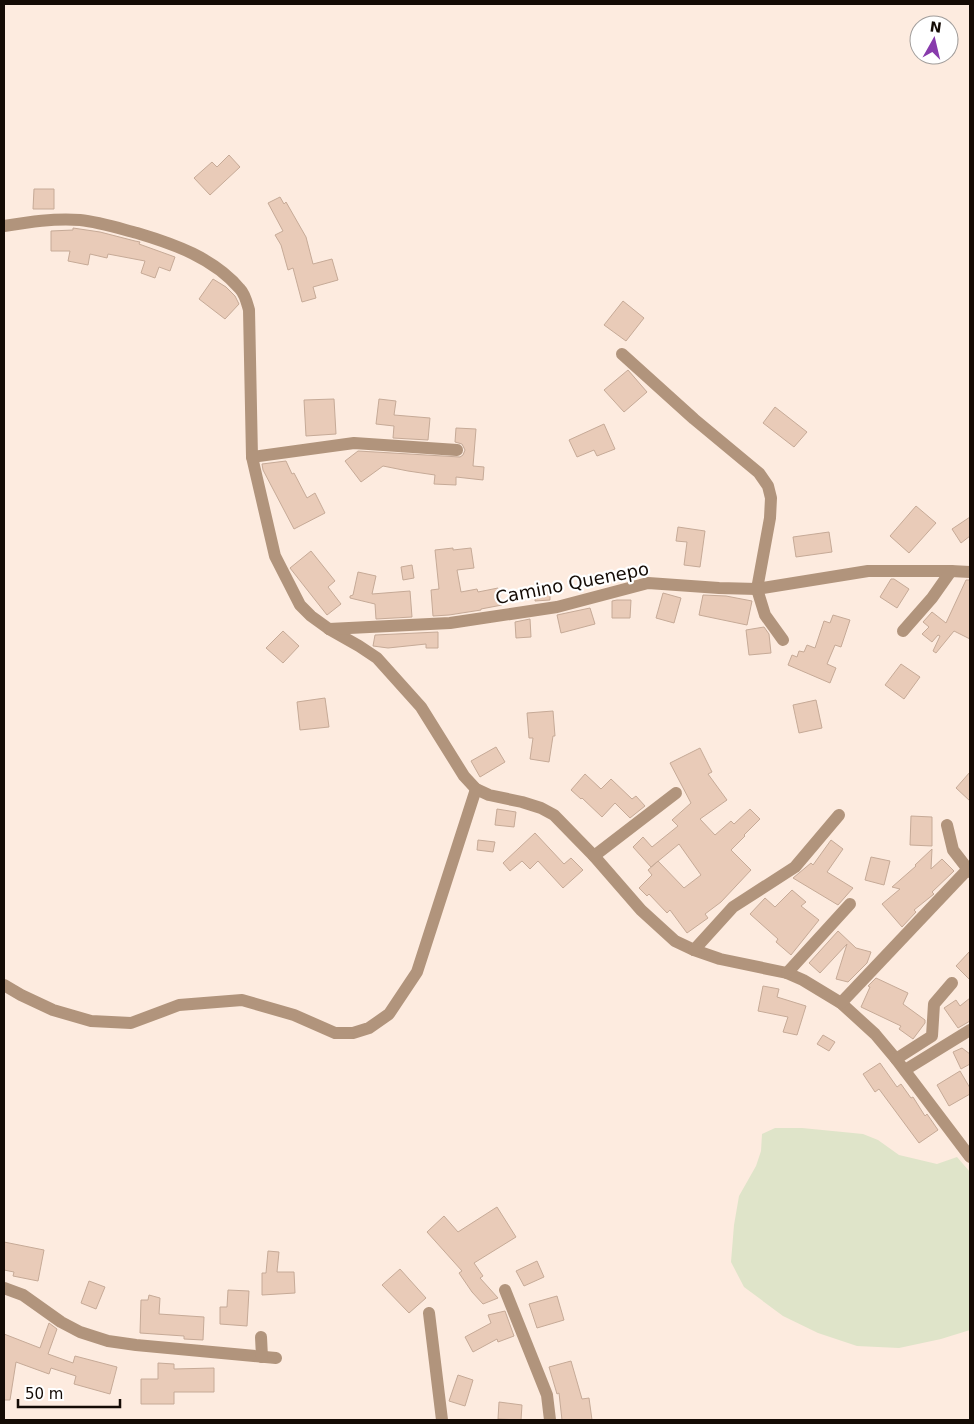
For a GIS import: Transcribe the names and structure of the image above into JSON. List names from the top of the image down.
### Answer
{
  "streets": {
    "street": ["Camino Quenepo"]
  },
  "scale_bar": "50 m",
  "north": "top"
}
